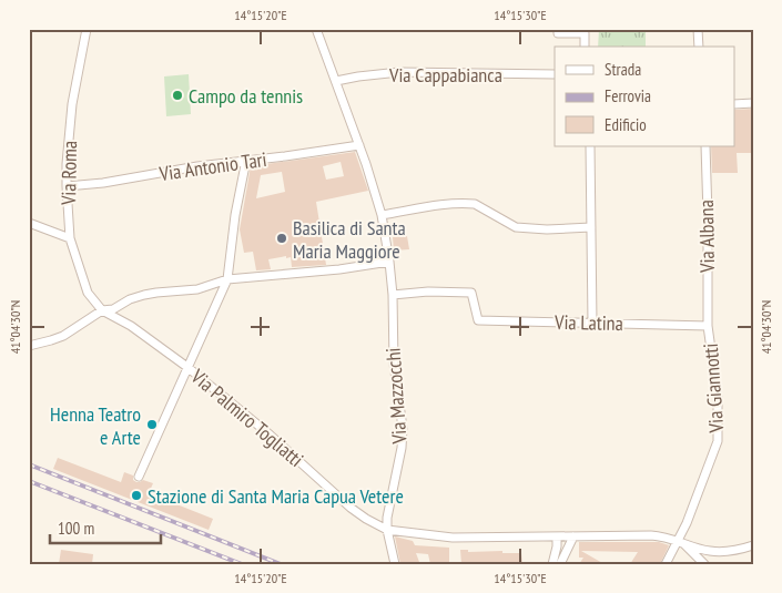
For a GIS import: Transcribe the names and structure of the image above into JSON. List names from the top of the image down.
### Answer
{
  "streets": {
    "street": [
      "Via Cappabianca",
      "Via Antonio Tari",
      "Via Roma",
      "Via Albana",
      "Via Latina",
      "Via Giannotti",
      "Via Mazzocchi",
      "Via Palmiro Togliatti"
    ]
  },
  "crossings": [
    ["Via Cappabianca", "Via Mazzocchi"],
    ["Via Antonio Tari", "Via Roma"],
    ["Via Antonio Tari", "Via Mazzocchi"],
    ["Via Roma", "Via Palmiro Togliatti"],
    ["Via Albana", "Via Latina"],
    ["Via Albana", "Via Giannotti"],
    ["Via Latina", "Via Giannotti"],
    ["Via Latina", "Via Mazzocchi"],
    ["Via Mazzocchi", "Via Palmiro Togliatti"]
  ],
  "places": [
    "Campo da tennis",
    "Basilica di Santa Maria Maggiore",
    "Henna Teatro e Arte",
    "Stazione di Santa Maria Capua Vetere"
  ],
  "legend": ["Strada", "Ferrovia", "Edificio"],
  "scale_bar": "100 m",
  "coordinates": ["14°15'20\"E", "14°15'30\"E", "41°04'30\"N"]
}
